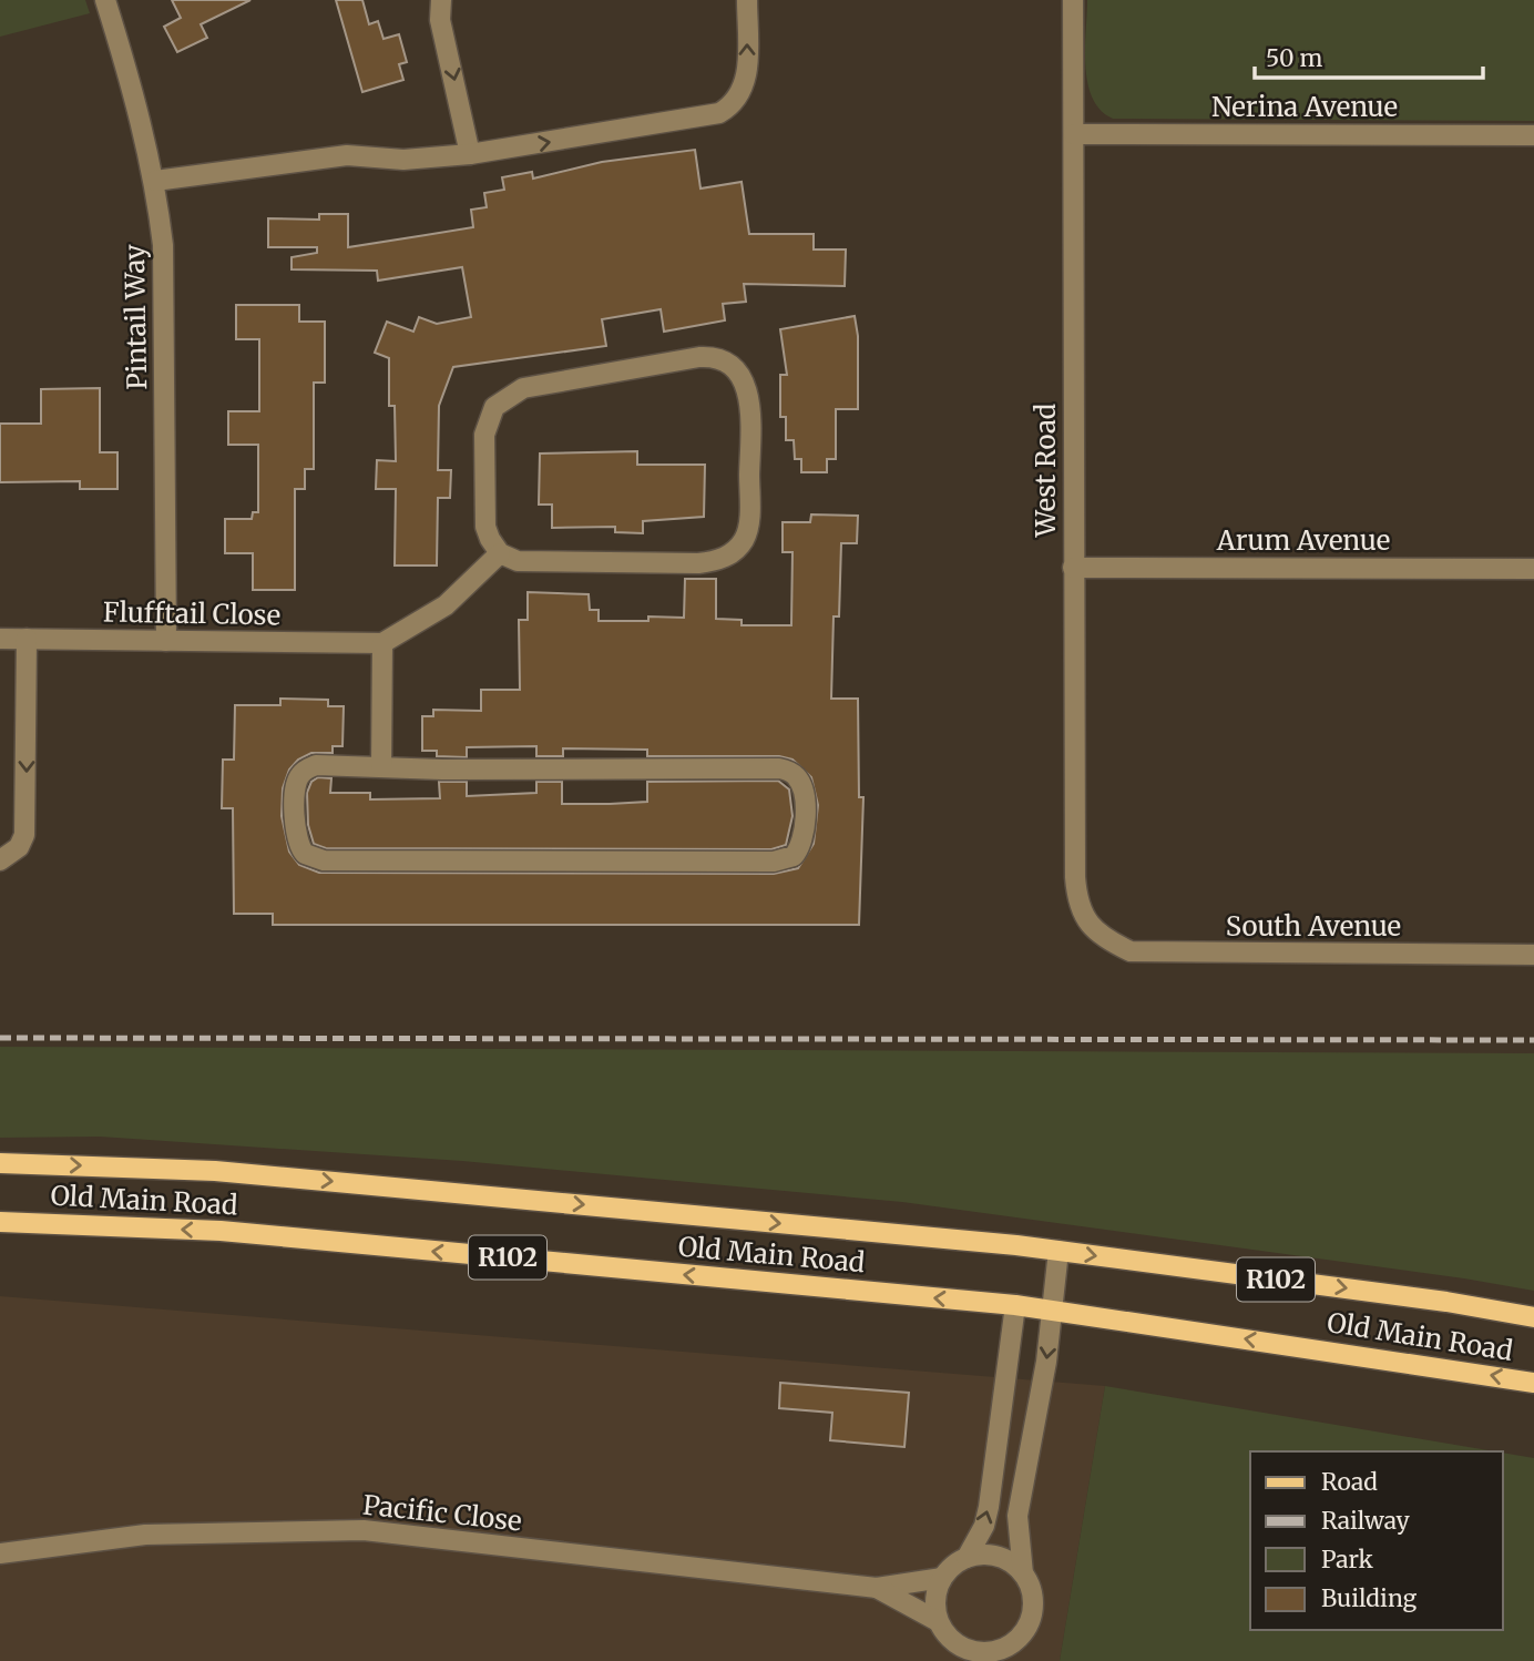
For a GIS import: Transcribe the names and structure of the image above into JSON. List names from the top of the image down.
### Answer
{
  "streets": {
    "main road": ["Old Main Road", "R102"],
    "street": [
      "Nerina Avenue",
      "Pintail Way",
      "West Road",
      "Arum Avenue",
      "Flufftail Close",
      "South Avenue",
      "Pacific Close"
    ]
  },
  "crossings": [
    ["Nerina Avenue", "West Road"],
    ["Pintail Way", "Flufftail Close"],
    ["West Road", "Arum Avenue"],
    ["West Road", "South Avenue"]
  ],
  "legend": [
    "Road",
    "Railway",
    "Park",
    "Building"
  ],
  "scale_bar": "50 m"
}
